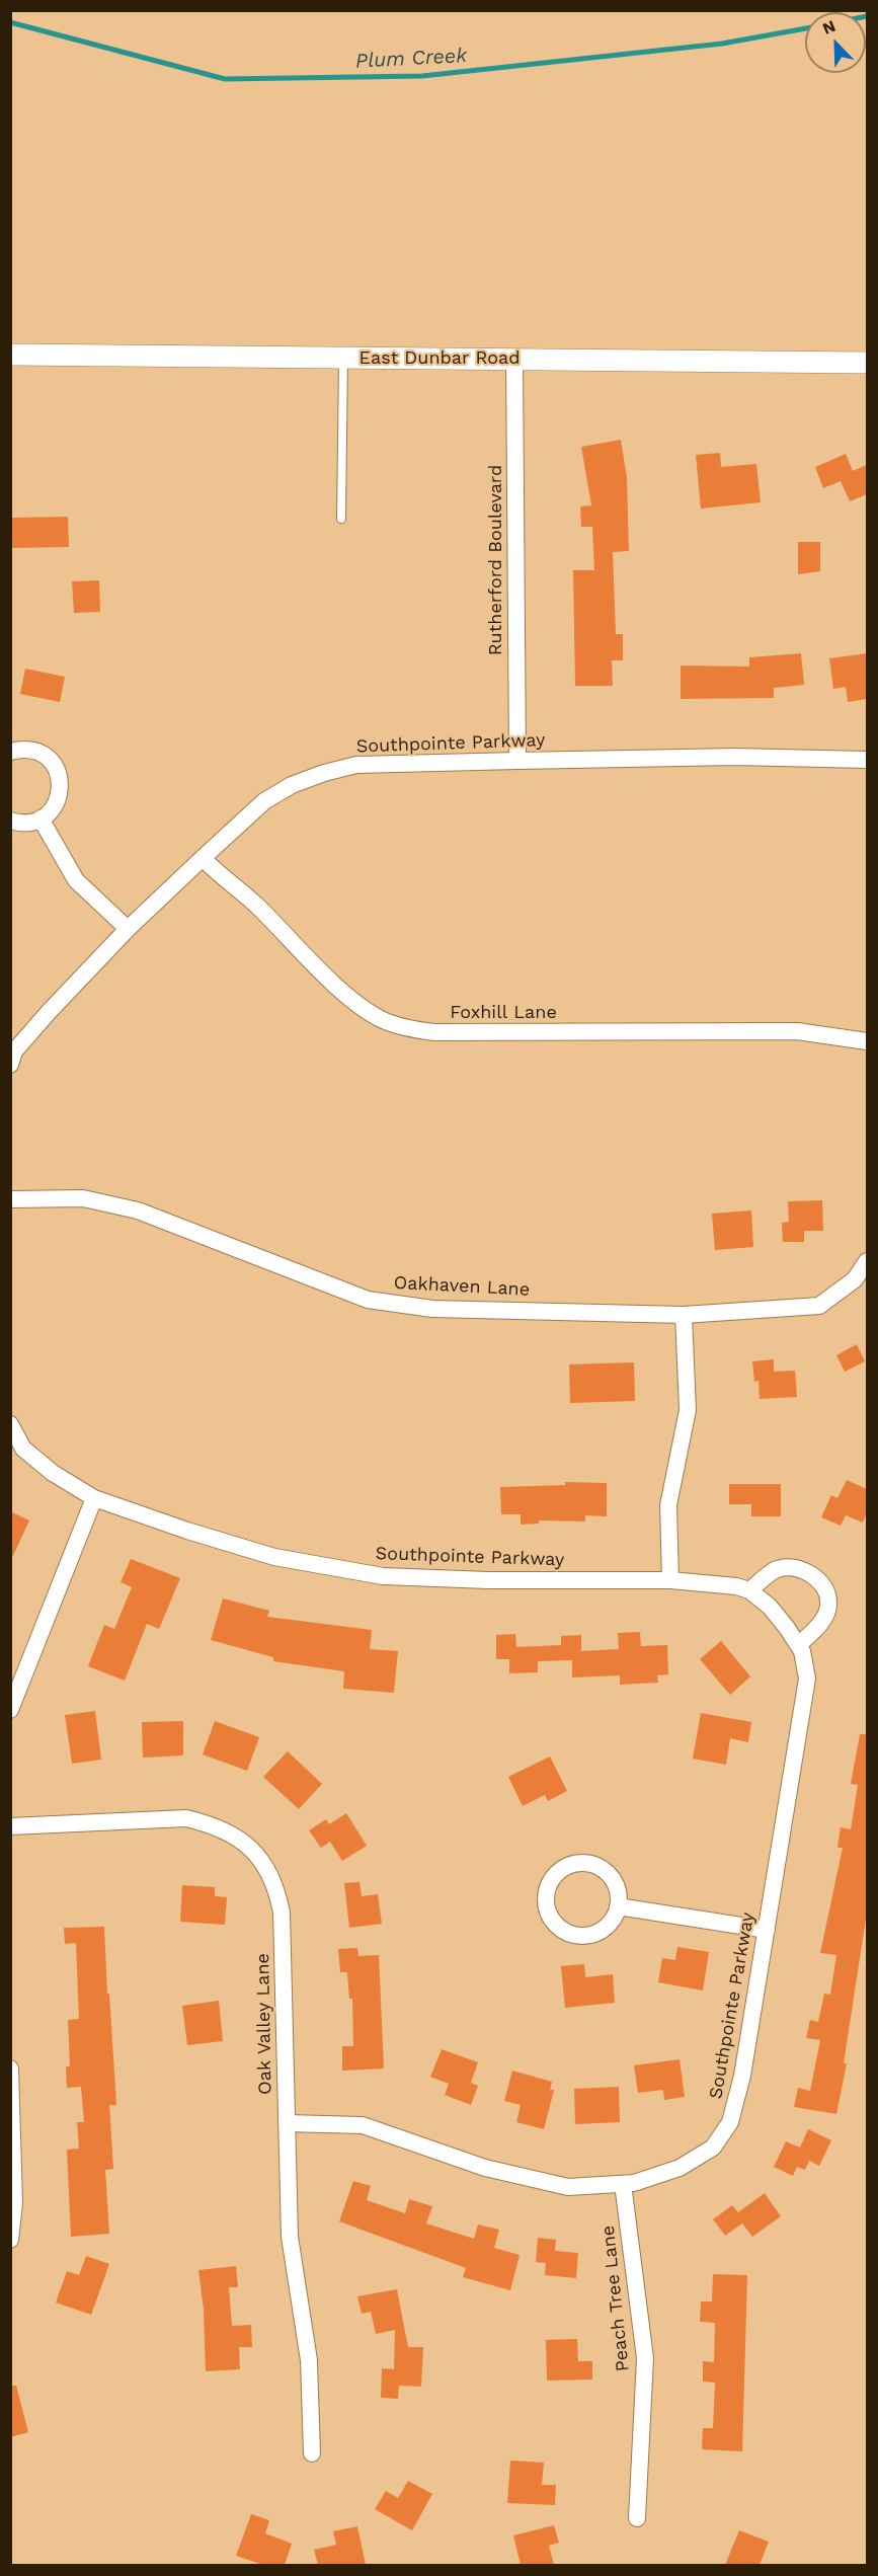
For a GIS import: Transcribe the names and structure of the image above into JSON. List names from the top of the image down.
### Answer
{
  "streets": {
    "street": [
      "East Dunbar Road",
      "Rutherford Boulevard",
      "Southpointe Parkway",
      "Foxhill Lane",
      "Oakhaven Lane",
      "Oak Valley Lane",
      "Peach Tree Lane"
    ]
  },
  "crossings": [
    ["East Dunbar Road", "Rutherford Boulevard"],
    ["Rutherford Boulevard", "Southpointe Parkway"],
    ["Southpointe Parkway", "Foxhill Lane"],
    ["Southpointe Parkway", "Oak Valley Lane"],
    ["Southpointe Parkway", "Peach Tree Lane"]
  ],
  "water": ["Plum Creek"],
  "north": "top left"
}
